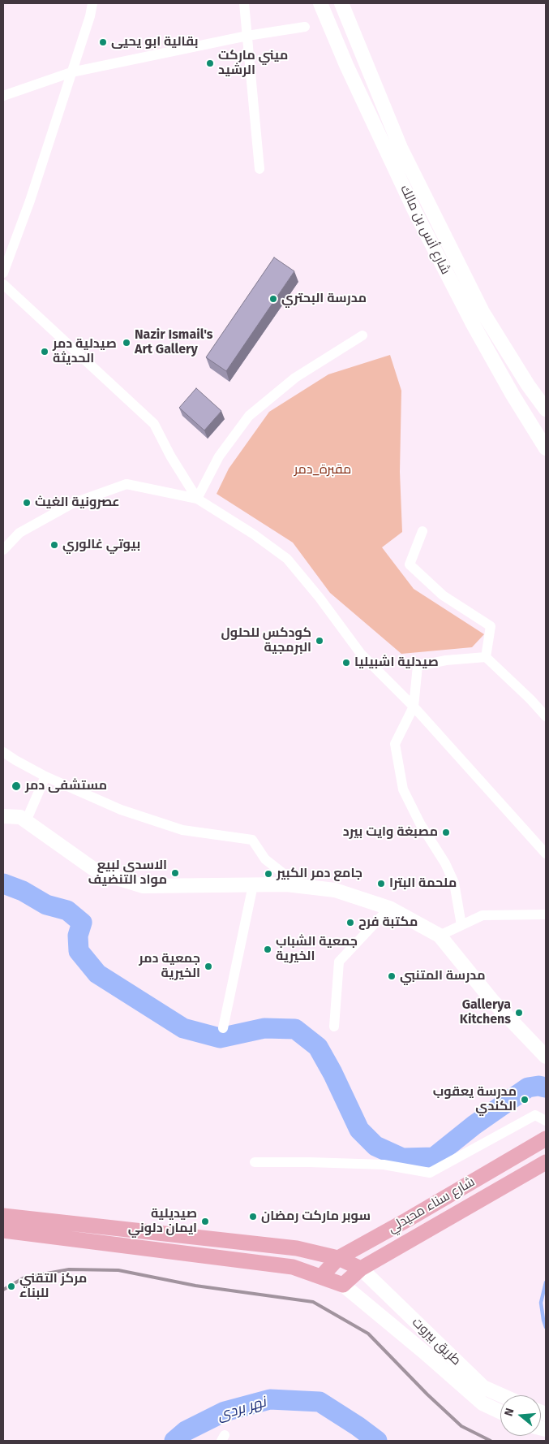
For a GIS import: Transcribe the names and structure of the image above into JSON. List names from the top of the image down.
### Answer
{
  "streets": {
    "main road": ["شارع سناء محيدلي"],
    "street": ["شارع أنس بن مالك", "طريق بيروت"]
  },
  "water": ["نهر بردى"],
  "parks": ["مقبرة_دمر"],
  "places": [
    "بقالية ابو يحيى",
    "ميني ماركت الرشيد",
    "مدرسة البحتري",
    "Nazir Ismail's Art Gallery",
    "صيدلية دمر الحديثة",
    "عصرونية الغيث",
    "بيوتي غالوري",
    "كودكس للحلول البرمجية",
    "صيدلية اشبيليا",
    "مستشفى دمر",
    "مصبغة وايت بيرد",
    "الاسدي لبيع مواد التنضيف",
    "جامع دمر الكبير",
    "ملحمة البترا",
    "مكتبة فرح",
    "جمعية الشباب الخيرية",
    "جمعية دمر الخيرية",
    "مدرسة المتنبي",
    "Gallerya Kitchens",
    "مدرسة يعقوب الكندي",
    "سوبر ماركت رمضان",
    "صيديلية ايمان دلوني",
    "مركز التقني للبناء"
  ],
  "north": "left"
}
